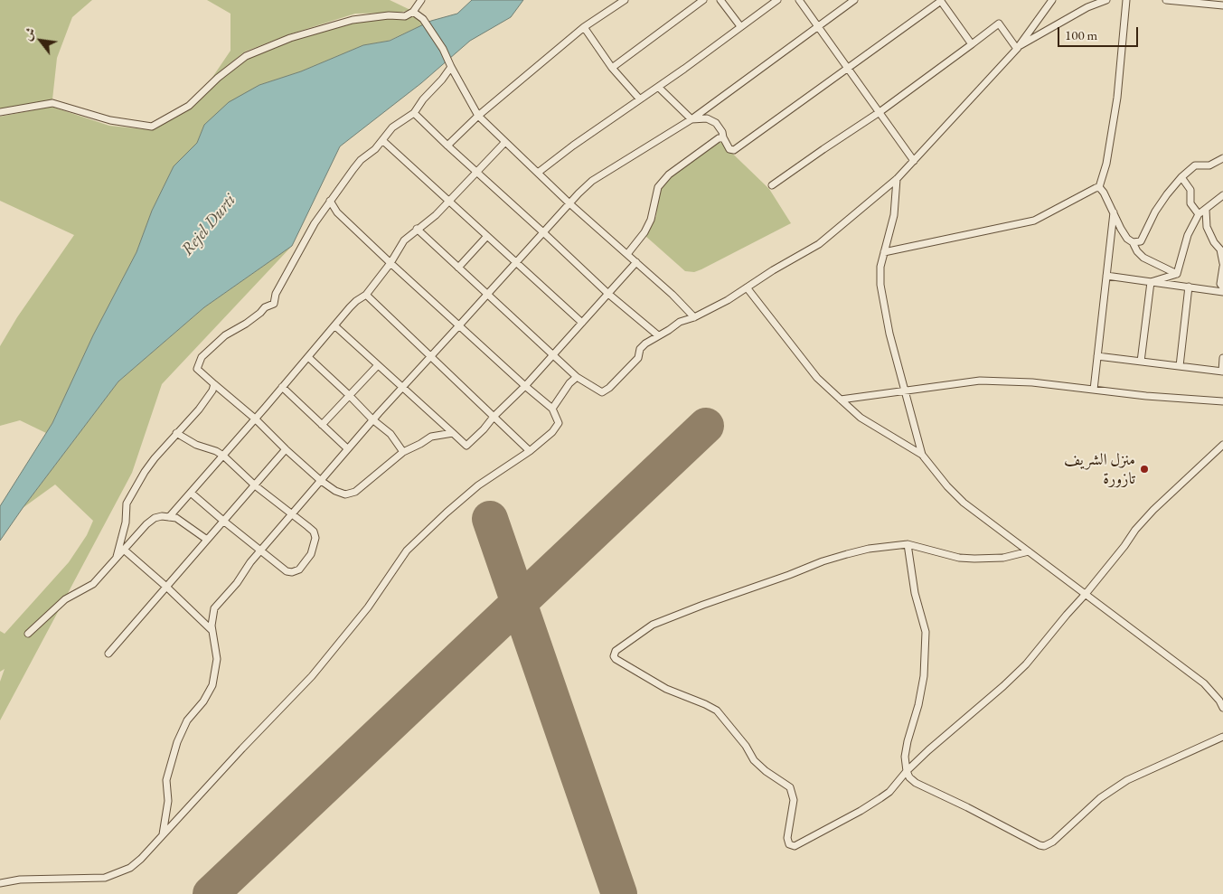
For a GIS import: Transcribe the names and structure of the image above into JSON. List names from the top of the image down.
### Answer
{
  "water": ["Rejel Durti"],
  "places": ["منزل الشريف تازورة"],
  "scale_bar": "100 m",
  "north": "top left"
}
